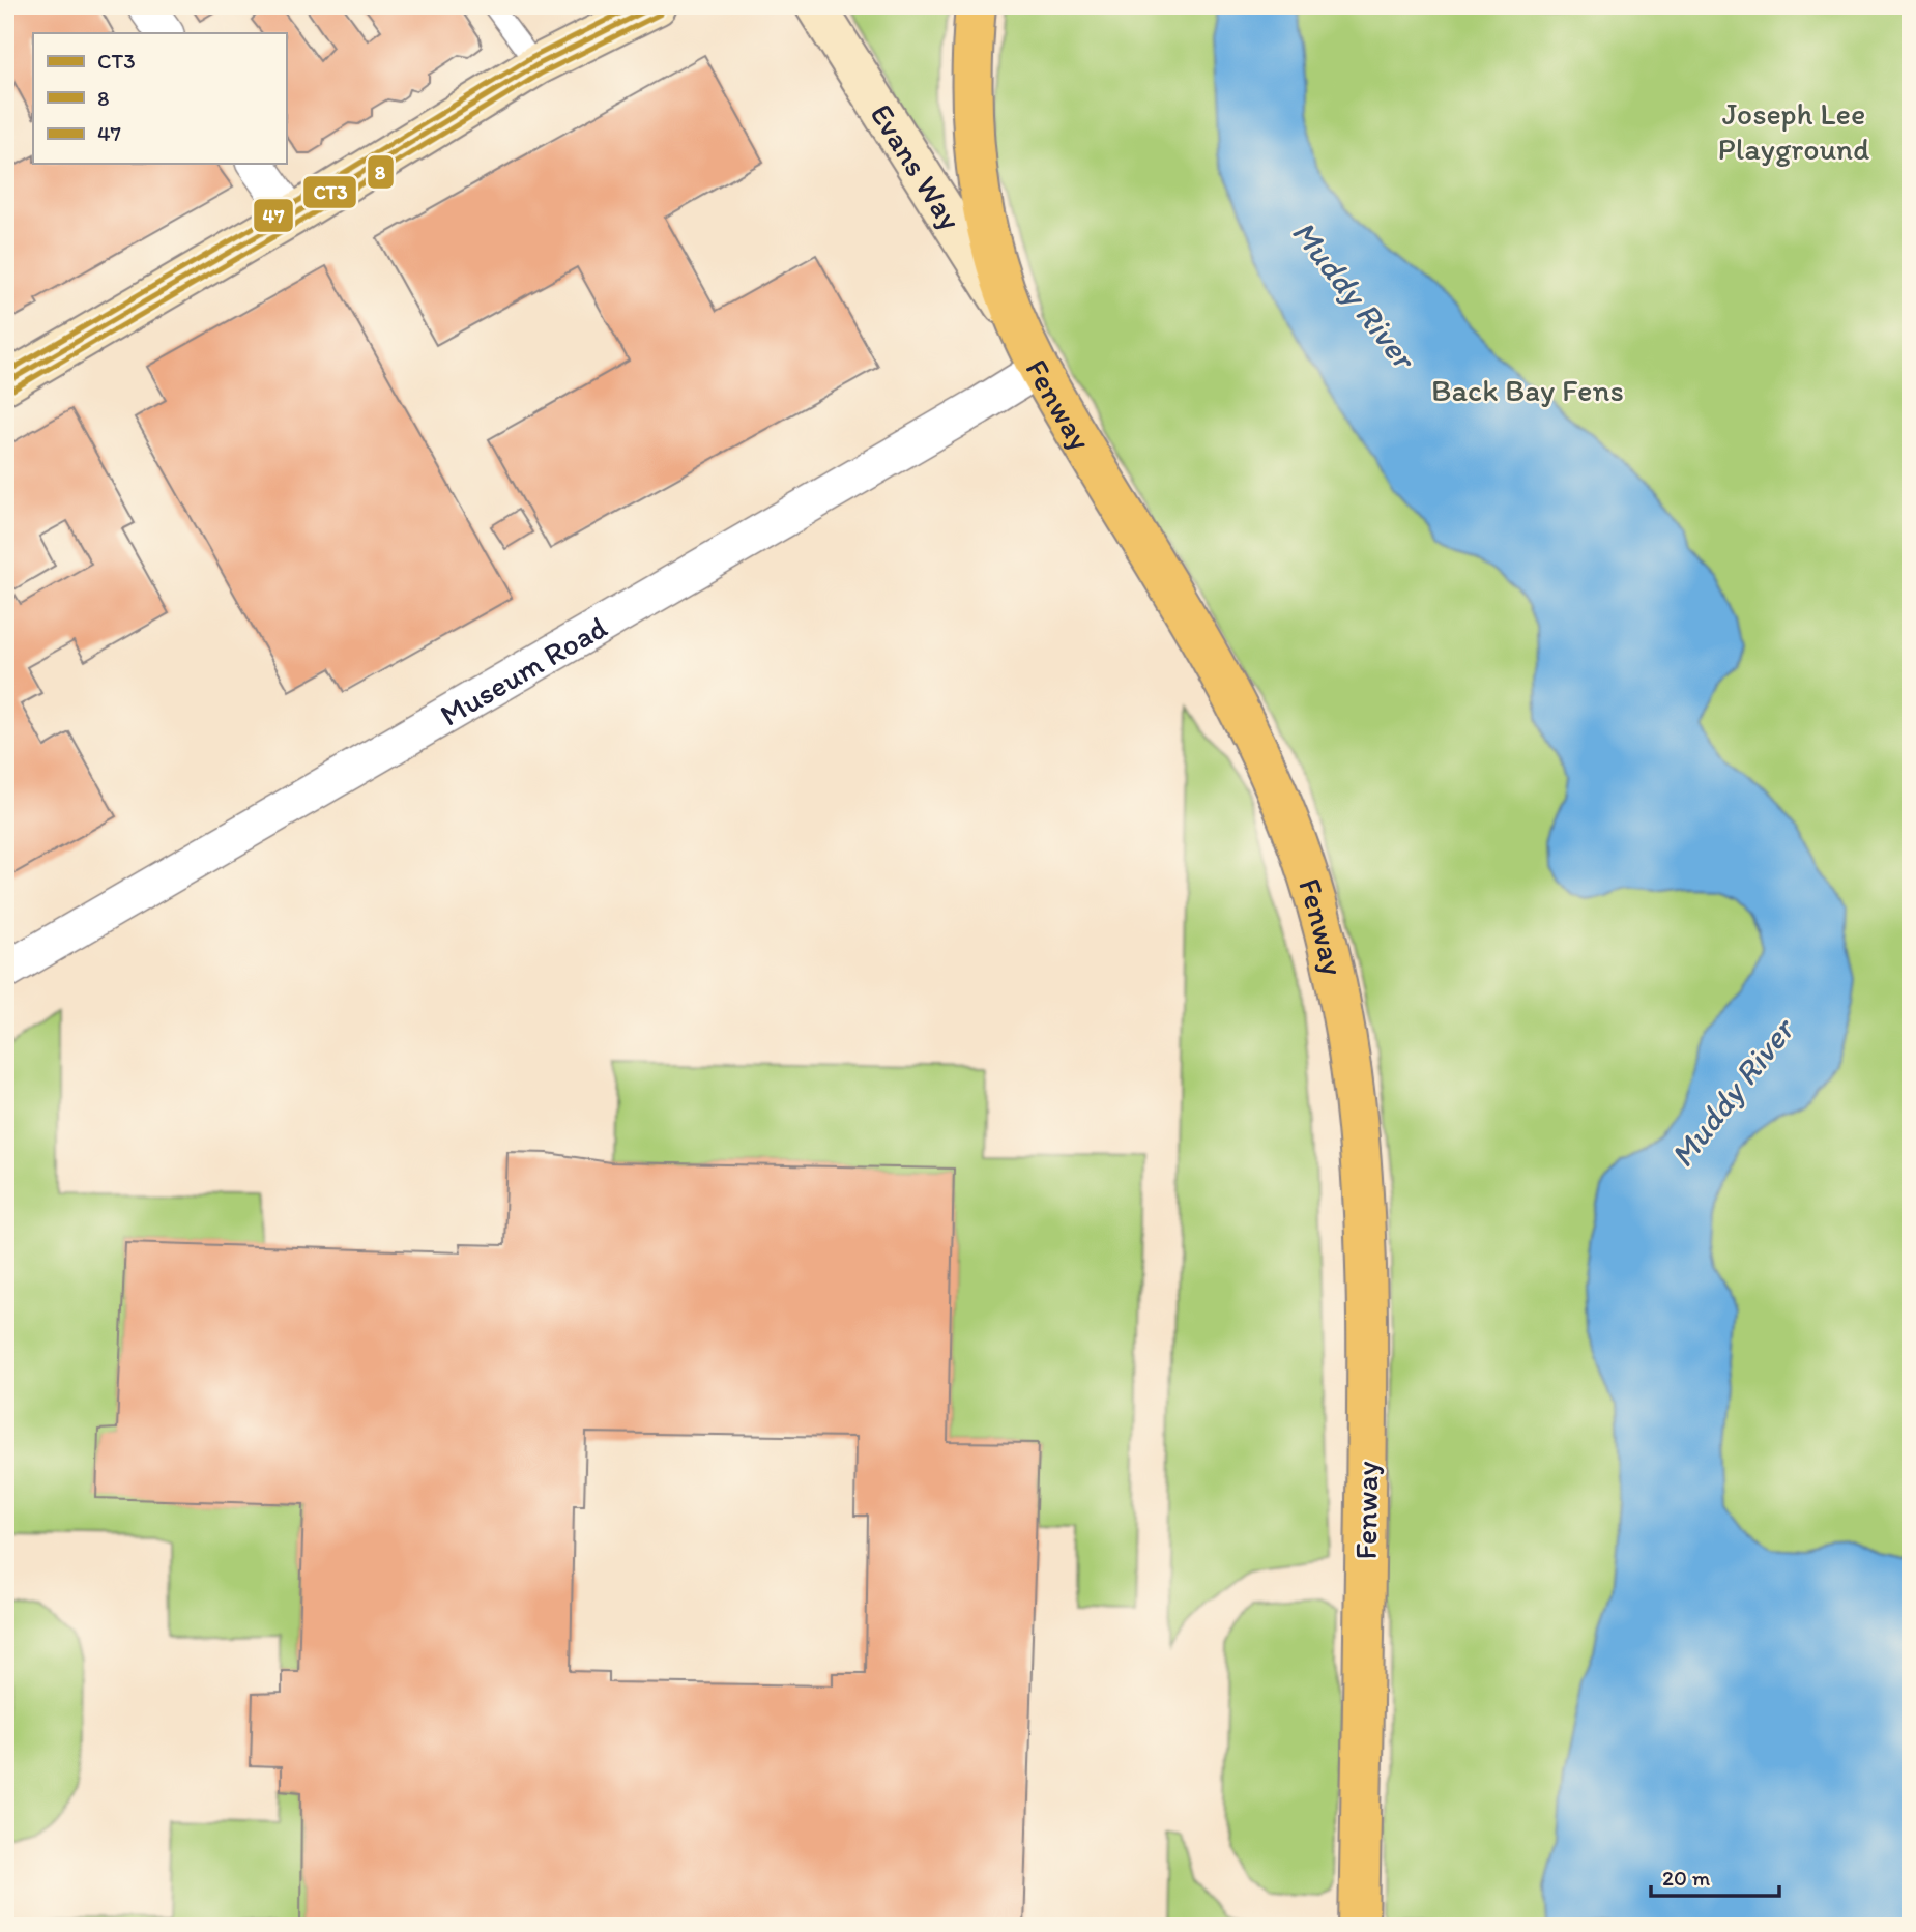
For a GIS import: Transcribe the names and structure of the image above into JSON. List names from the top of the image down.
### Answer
{
  "streets": {
    "main road": ["Evans Way", "Fenway"],
    "street": ["Museum Road"]
  },
  "crossings": [
    ["Evans Way", "Fenway"],
    ["Fenway", "Museum Road"]
  ],
  "water": ["Muddy River"],
  "parks": ["Joseph Lee Playground", "Back Bay Fens"],
  "lines": ["transit line CT3", "transit line 47", "transit line 8"],
  "legend": ["CT3", "8", "47"],
  "scale_bar": "20 m"
}
